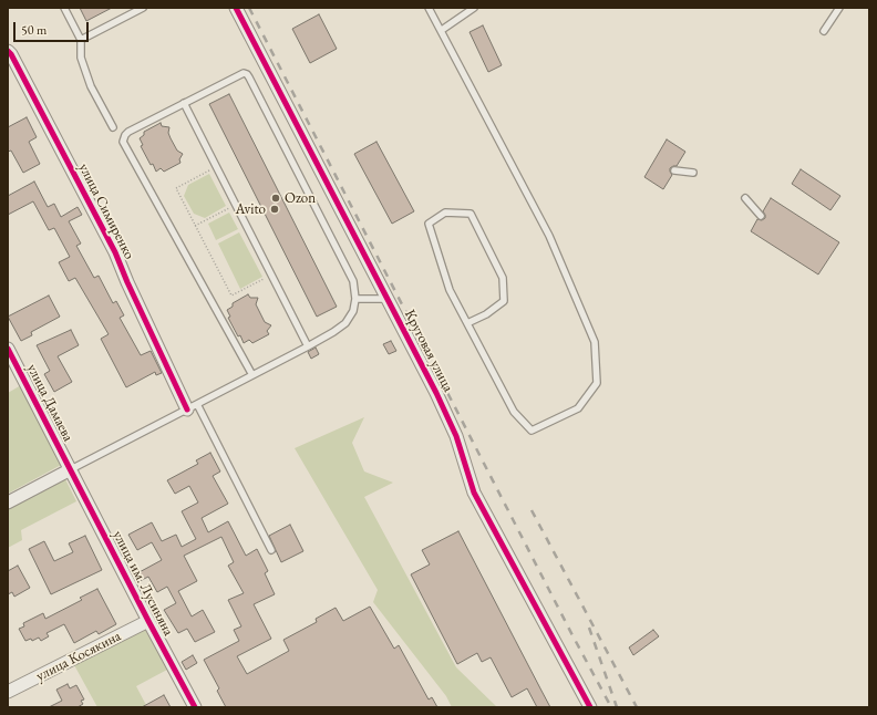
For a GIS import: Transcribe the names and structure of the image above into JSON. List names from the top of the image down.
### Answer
{
  "streets": {
    "street": [
      "улица Симиренко",
      "Круговая улица",
      "улица Дамаева",
      "улица им. Лусиняна",
      "улица Косякина"
    ]
  },
  "crossings": [
    ["улица Дамаева", "улица им. Лусиняна"],
    ["улица им. Лусиняна", "улица Косякина"]
  ],
  "places": ["Ozon", "Avito"],
  "scale_bar": "50 m"
}
